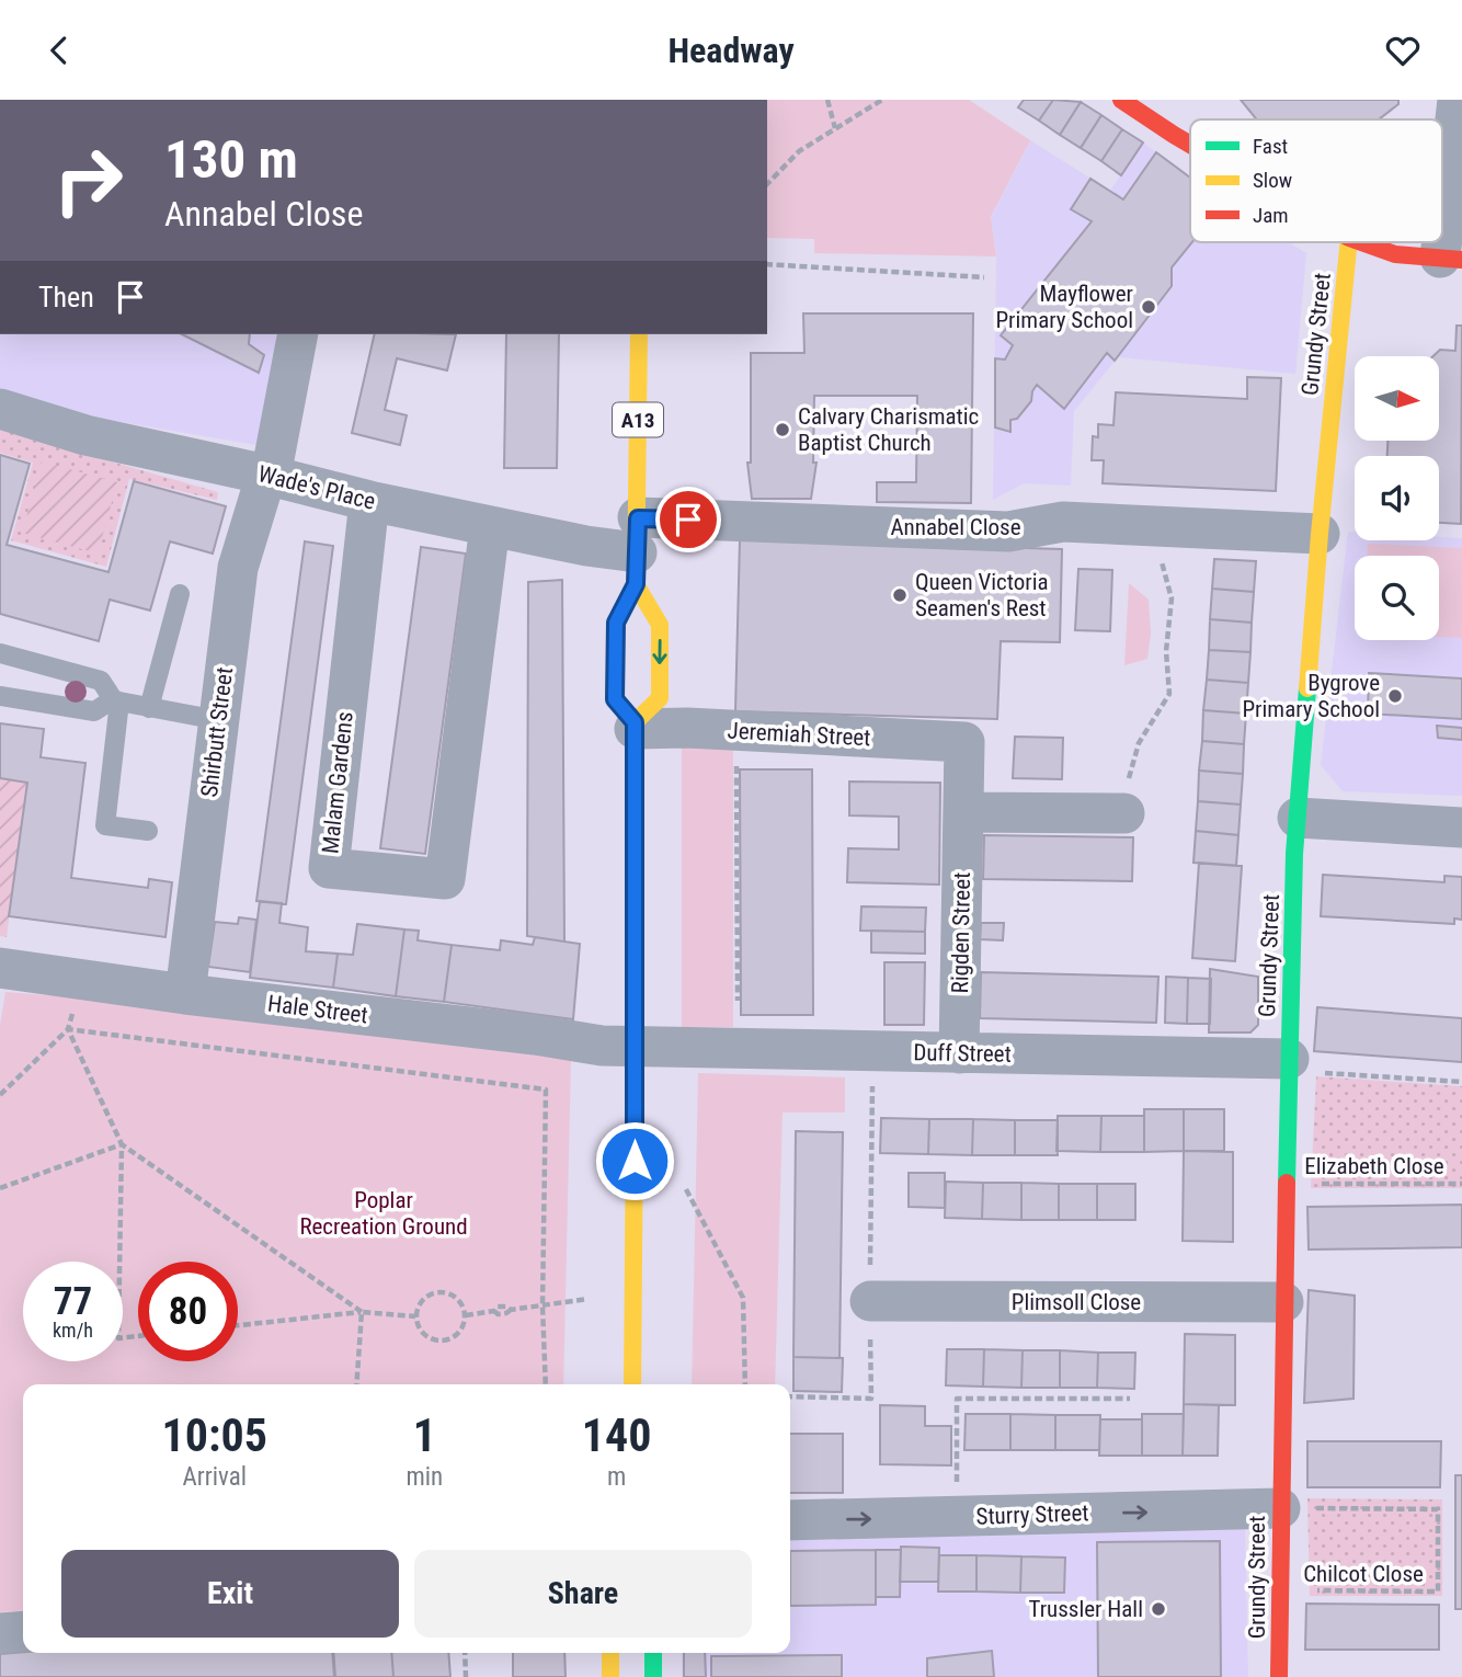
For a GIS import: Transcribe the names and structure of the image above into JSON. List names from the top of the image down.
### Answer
{
  "streets": {
    "main road": ["Grundy Street", "A13"],
    "street": [
      "Wade's Place",
      "Annabel Close",
      "Shirbutt Street",
      "Jeremiah Street",
      "Malam Gardens",
      "Rigden Street",
      "Hale Street",
      "Duff Street",
      "Plimsoll Close",
      "Sturry Street"
    ],
    "path": ["Elizabeth Close", "Chilcot Close"]
  },
  "crossings": [
    ["Grundy Street", "Annabel Close"],
    ["Grundy Street", "Duff Street"],
    ["Grundy Street", "Elizabeth Close"],
    ["Grundy Street", "Plimsoll Close"],
    ["Grundy Street", "Sturry Street"],
    ["Grundy Street", "Chilcot Close"],
    ["A13", "Wade's Place"],
    ["A13", "Annabel Close"],
    ["A13", "Jeremiah Street"],
    ["Wade's Place", "Annabel Close"],
    ["Wade's Place", "Shirbutt Street"],
    ["Wade's Place", "Malam Gardens"],
    ["Shirbutt Street", "Hale Street"],
    ["Jeremiah Street", "Rigden Street"],
    ["Rigden Street", "Duff Street"],
    ["Hale Street", "Duff Street"],
    ["Sturry Street", "Chilcot Close"]
  ],
  "one_way": ["Sturry Street"],
  "parks": ["Poplar Recreation Ground"],
  "places": [
    "Mayflower Primary School",
    "Calvary Charismatic Baptist Church",
    "Queen Victoria Seamen's Rest",
    "Bygrove Primary School",
    "Trussler Hall"
  ],
  "legend": ["Fast", "Slow", "Jam"],
  "north": "right",
  "page": {
    "header": "Headway",
    "turn": ["130 m", "Annabel Close"],
    "then": "Then",
    "speed": "77 km/h",
    "limit": "80",
    "eta": [
      "10:05",
      "Arrival",
      "1",
      "min",
      "140",
      "m"
    ],
    "buttons": ["Exit", "Share"]
  }
}
